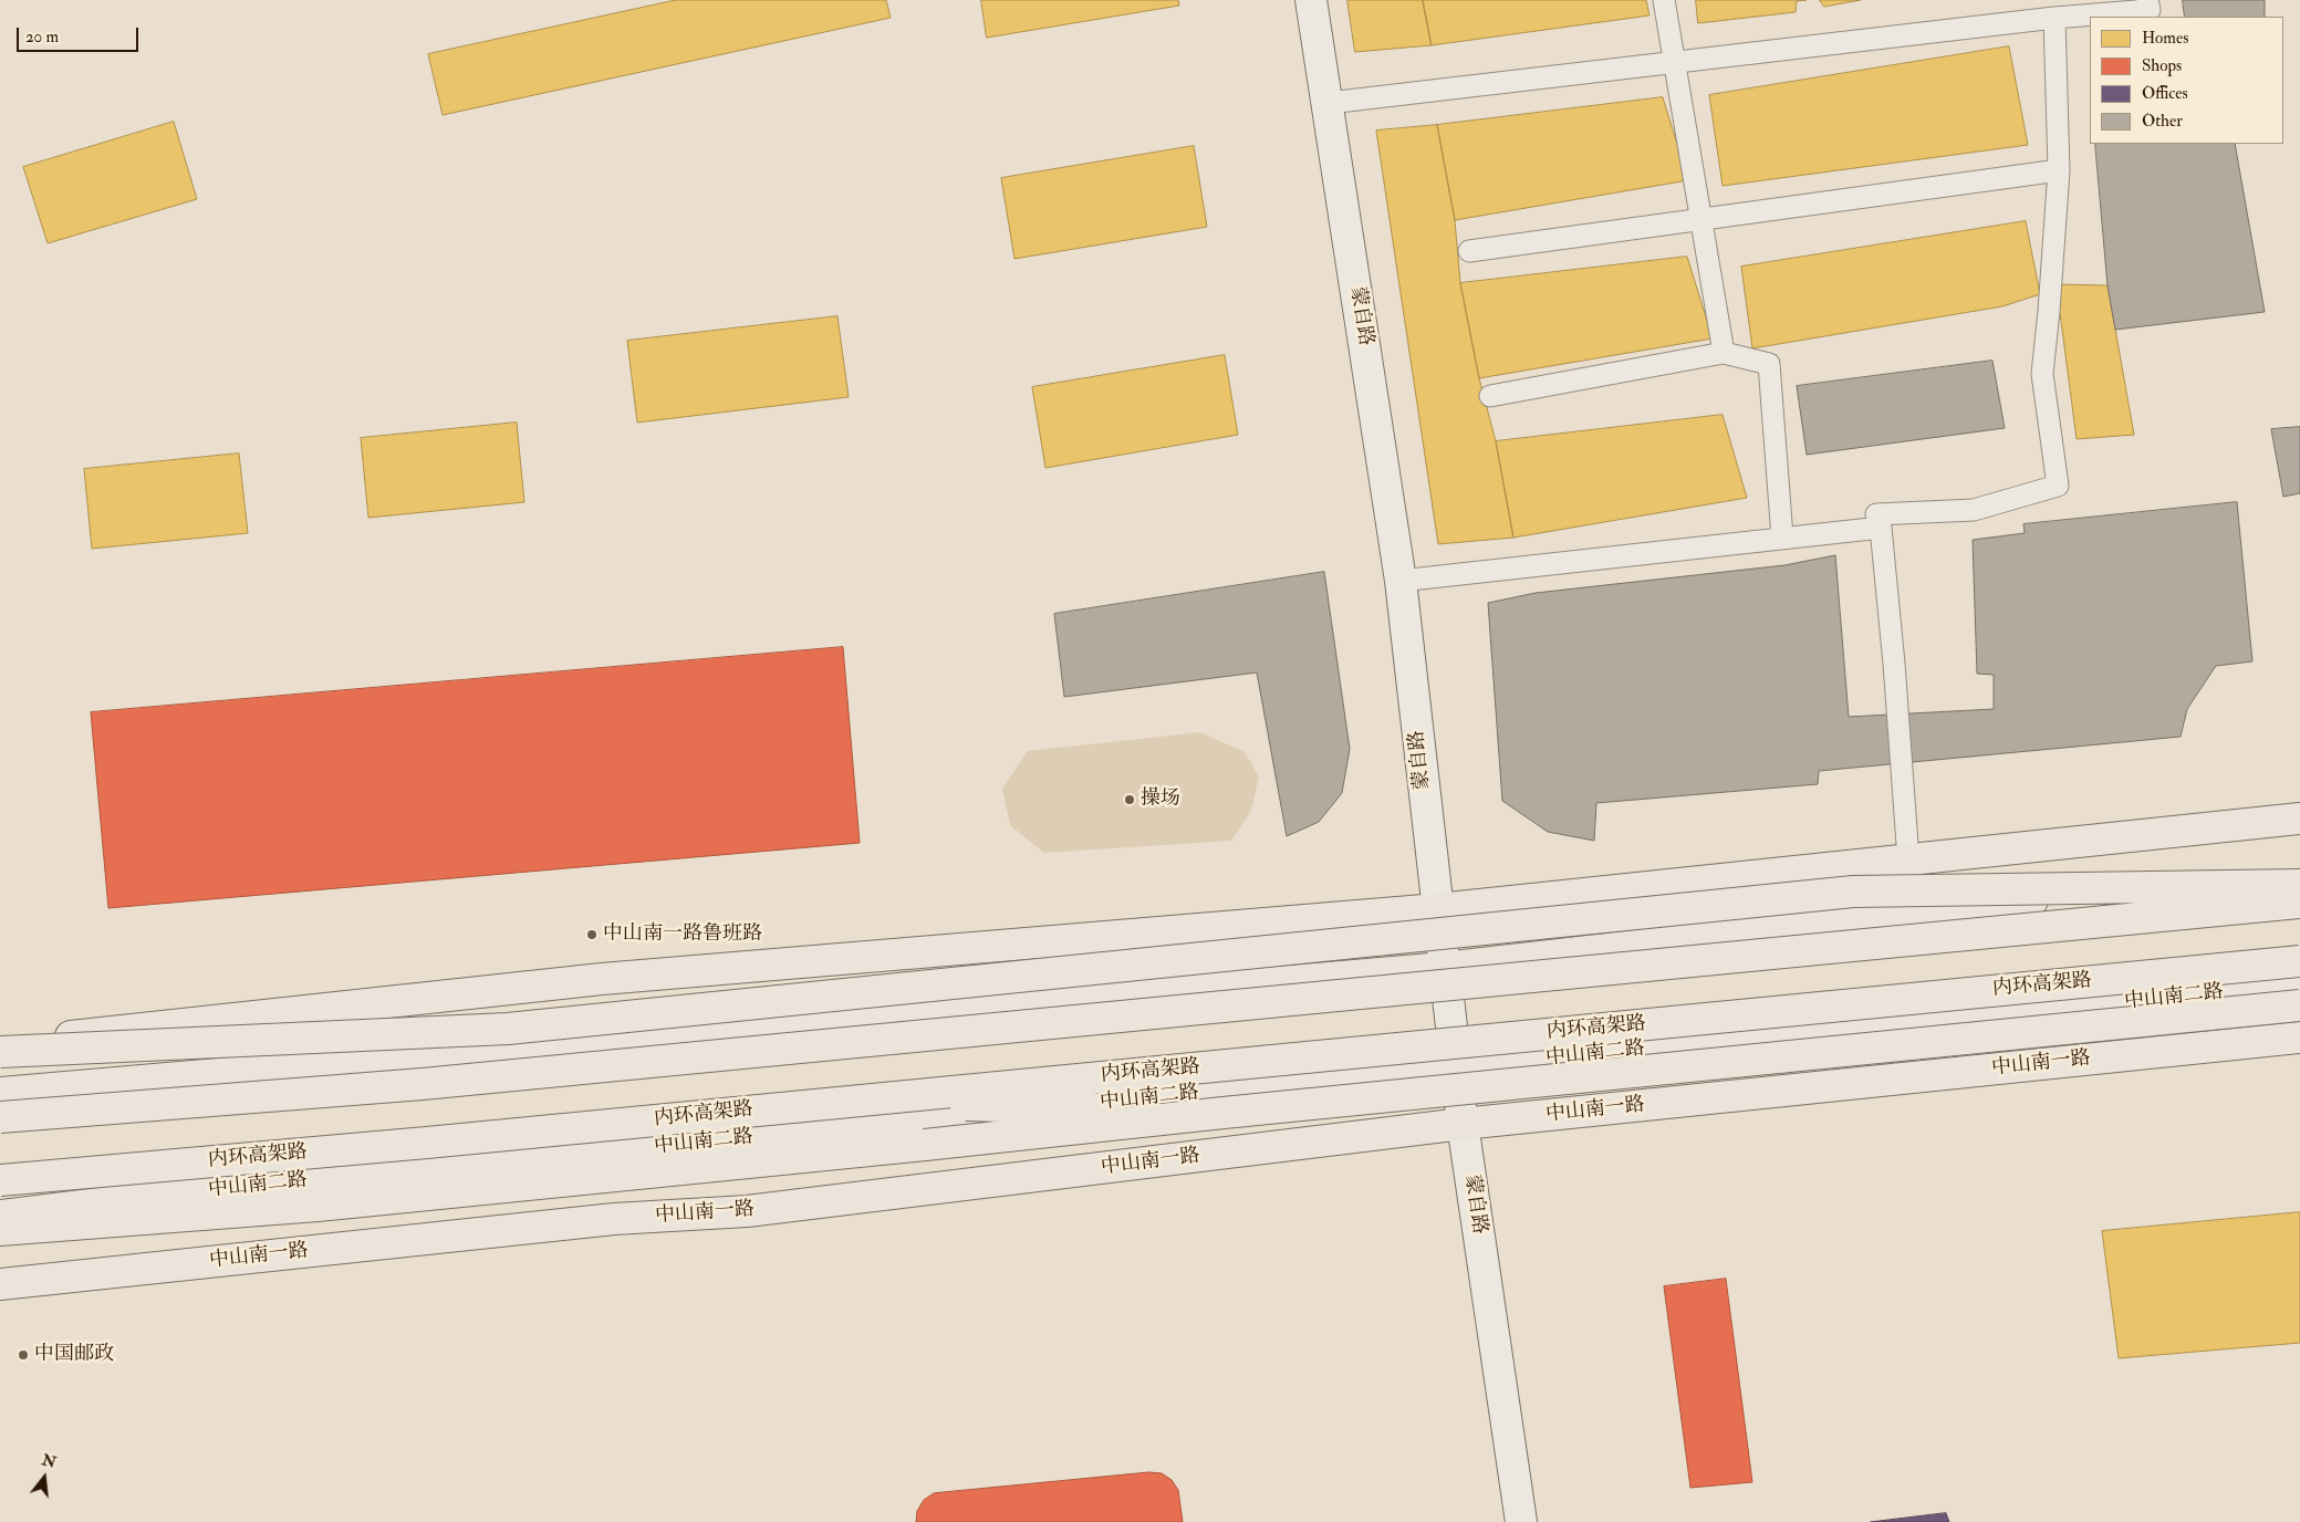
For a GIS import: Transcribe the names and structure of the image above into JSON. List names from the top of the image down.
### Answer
{
  "streets": {
    "main road": ["内环高架路", "中山南二路", "中山南一路"],
    "street": ["蒙自路"]
  },
  "crossings": [
    ["蒙自路", "中山南二路"],
    ["蒙自路", "中山南一路"]
  ],
  "places": ["操场", "中山南一路鲁班路", "中国邮政"],
  "legend": [
    "Homes",
    "Shops",
    "Offices",
    "Other"
  ],
  "scale_bar": "20 m",
  "north": "top"
}
